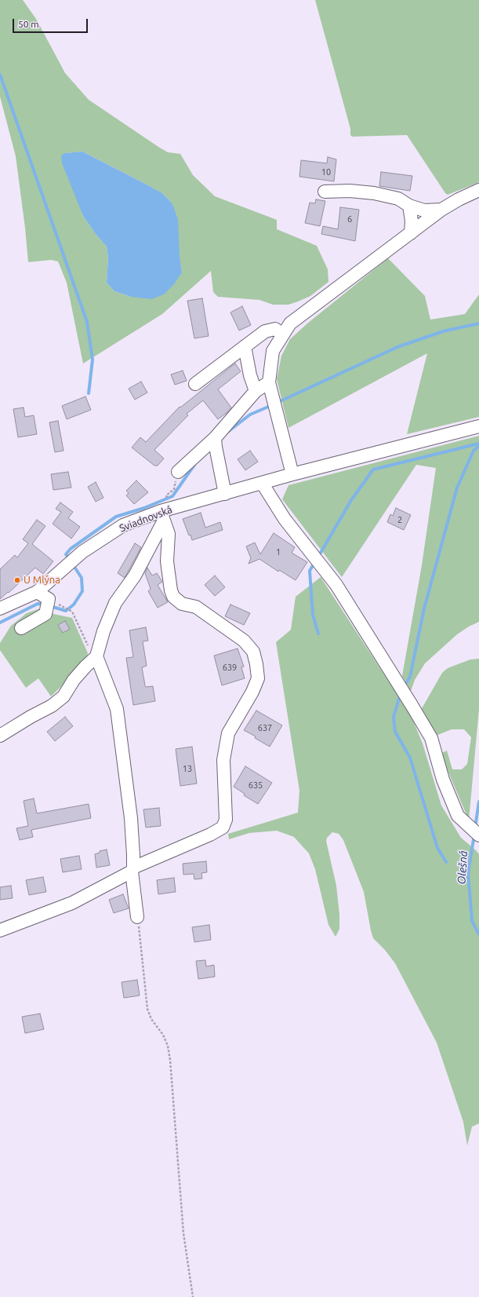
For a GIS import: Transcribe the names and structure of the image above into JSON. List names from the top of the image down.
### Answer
{
  "streets": {
    "street": ["Sviadnovská"]
  },
  "water": ["Olešná"],
  "places": ["U Mlýna"],
  "house_numbers": [
    "10",
    "6",
    "2",
    "1",
    "639",
    "637",
    "13",
    "635"
  ],
  "scale_bar": "50 m"
}
